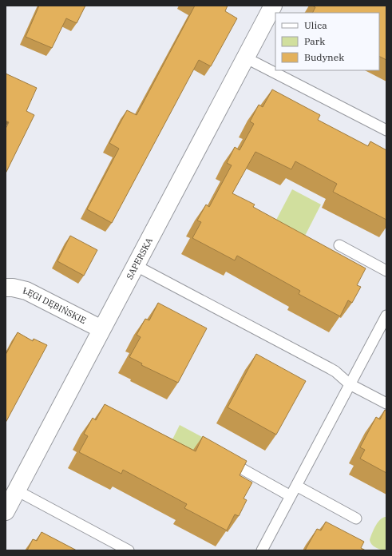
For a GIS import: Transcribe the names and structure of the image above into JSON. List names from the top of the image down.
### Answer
{
  "streets": {
    "street": ["SAPERSKA", "ŁĘGI DĘBIŃSKIE"]
  },
  "crossings": [
    ["SAPERSKA", "ŁĘGI DĘBIŃSKIE"]
  ],
  "legend": ["Ulica", "Park", "Budynek"]
}
